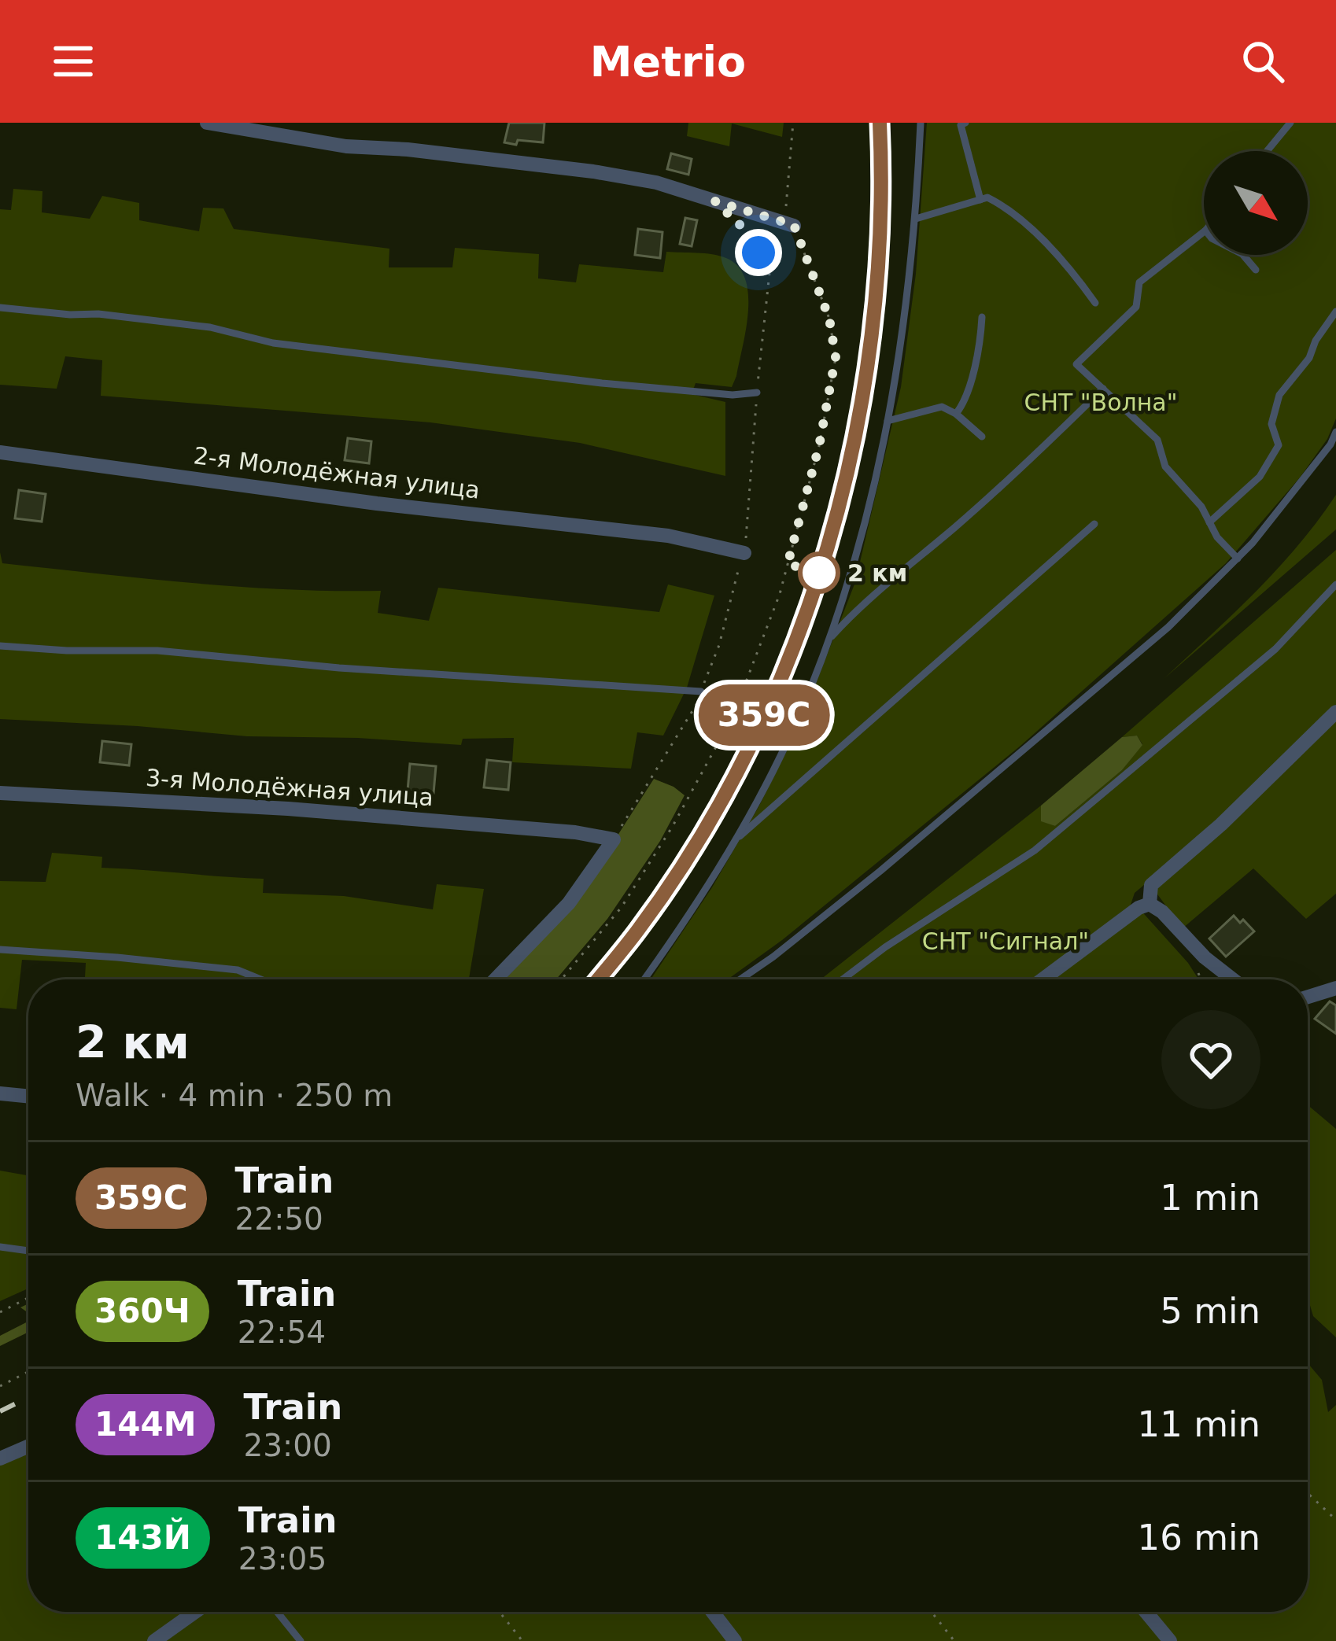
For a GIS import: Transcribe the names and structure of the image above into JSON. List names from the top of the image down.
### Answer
{
  "streets": {
    "street": ["2-я Молодёжная улица", "3-я Молодёжная улица"]
  },
  "parks": ["СНТ \"Волна\"", "СНТ \"Сигнал\""],
  "places": ["2 км"],
  "north": "bottom right",
  "page": {
    "header": "Metrio",
    "on_map": "359С",
    "heading": ["2 км", "Walk · 4 min · 250 m"],
    "list": [
      {
        "mark": "359С",
        "name": "Train",
        "note": "22:50",
        "value": "1 min"
      },
      {
        "mark": "360Ч",
        "name": "Train",
        "note": "22:54",
        "value": "5 min"
      },
      {
        "mark": "144М",
        "name": "Train",
        "note": "23:00",
        "value": "11 min"
      },
      {
        "mark": "143Й",
        "name": "Train",
        "note": "23:05",
        "value": "16 min"
      }
    ]
  }
}
